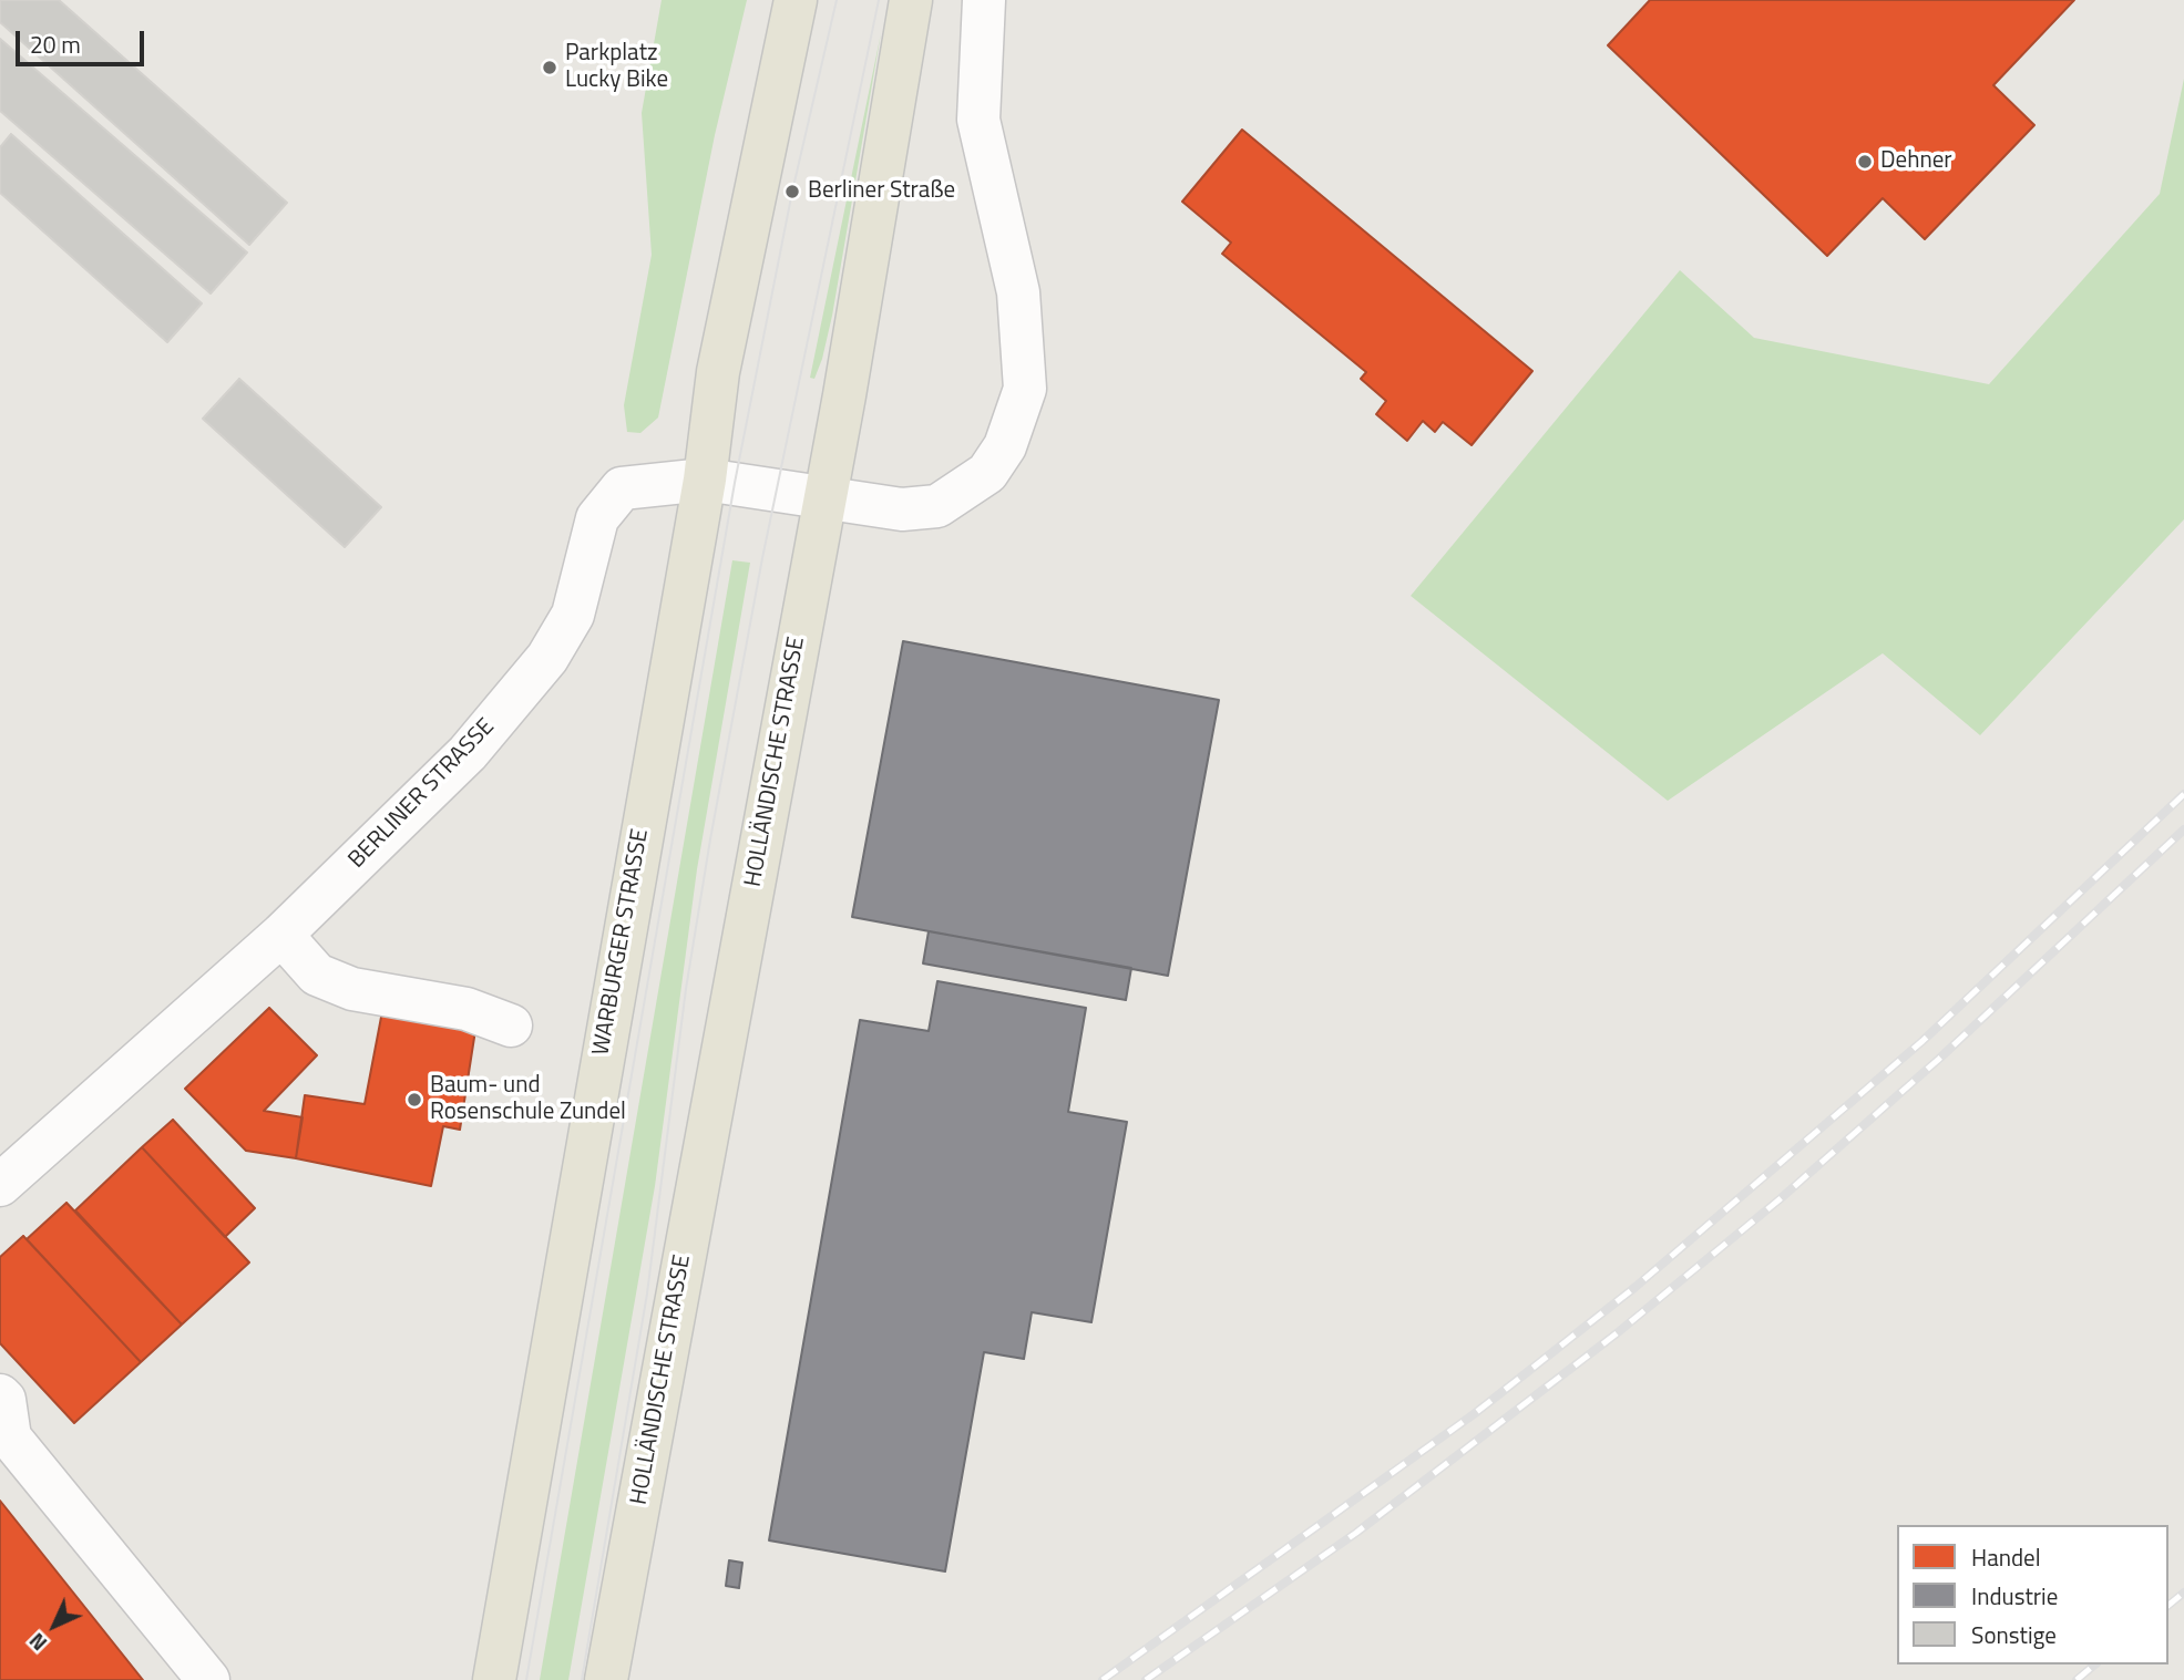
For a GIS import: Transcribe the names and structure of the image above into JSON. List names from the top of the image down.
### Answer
{
  "streets": {
    "main road": ["HOLLÄNDISCHE STRASSE", "WARBURGER STRASSE"],
    "street": ["BERLINER STRASSE"]
  },
  "crossings": [
    ["HOLLÄNDISCHE STRASSE", "BERLINER STRASSE"],
    ["BERLINER STRASSE", "WARBURGER STRASSE"]
  ],
  "places": [
    "Parkplatz Lucky Bike",
    "Dehner",
    "Berliner Straße",
    "Baum- und Rosenschule Zundel"
  ],
  "legend": ["Handel", "Industrie", "Sonstige"],
  "scale_bar": "20 m",
  "north": "bottom left"
}
